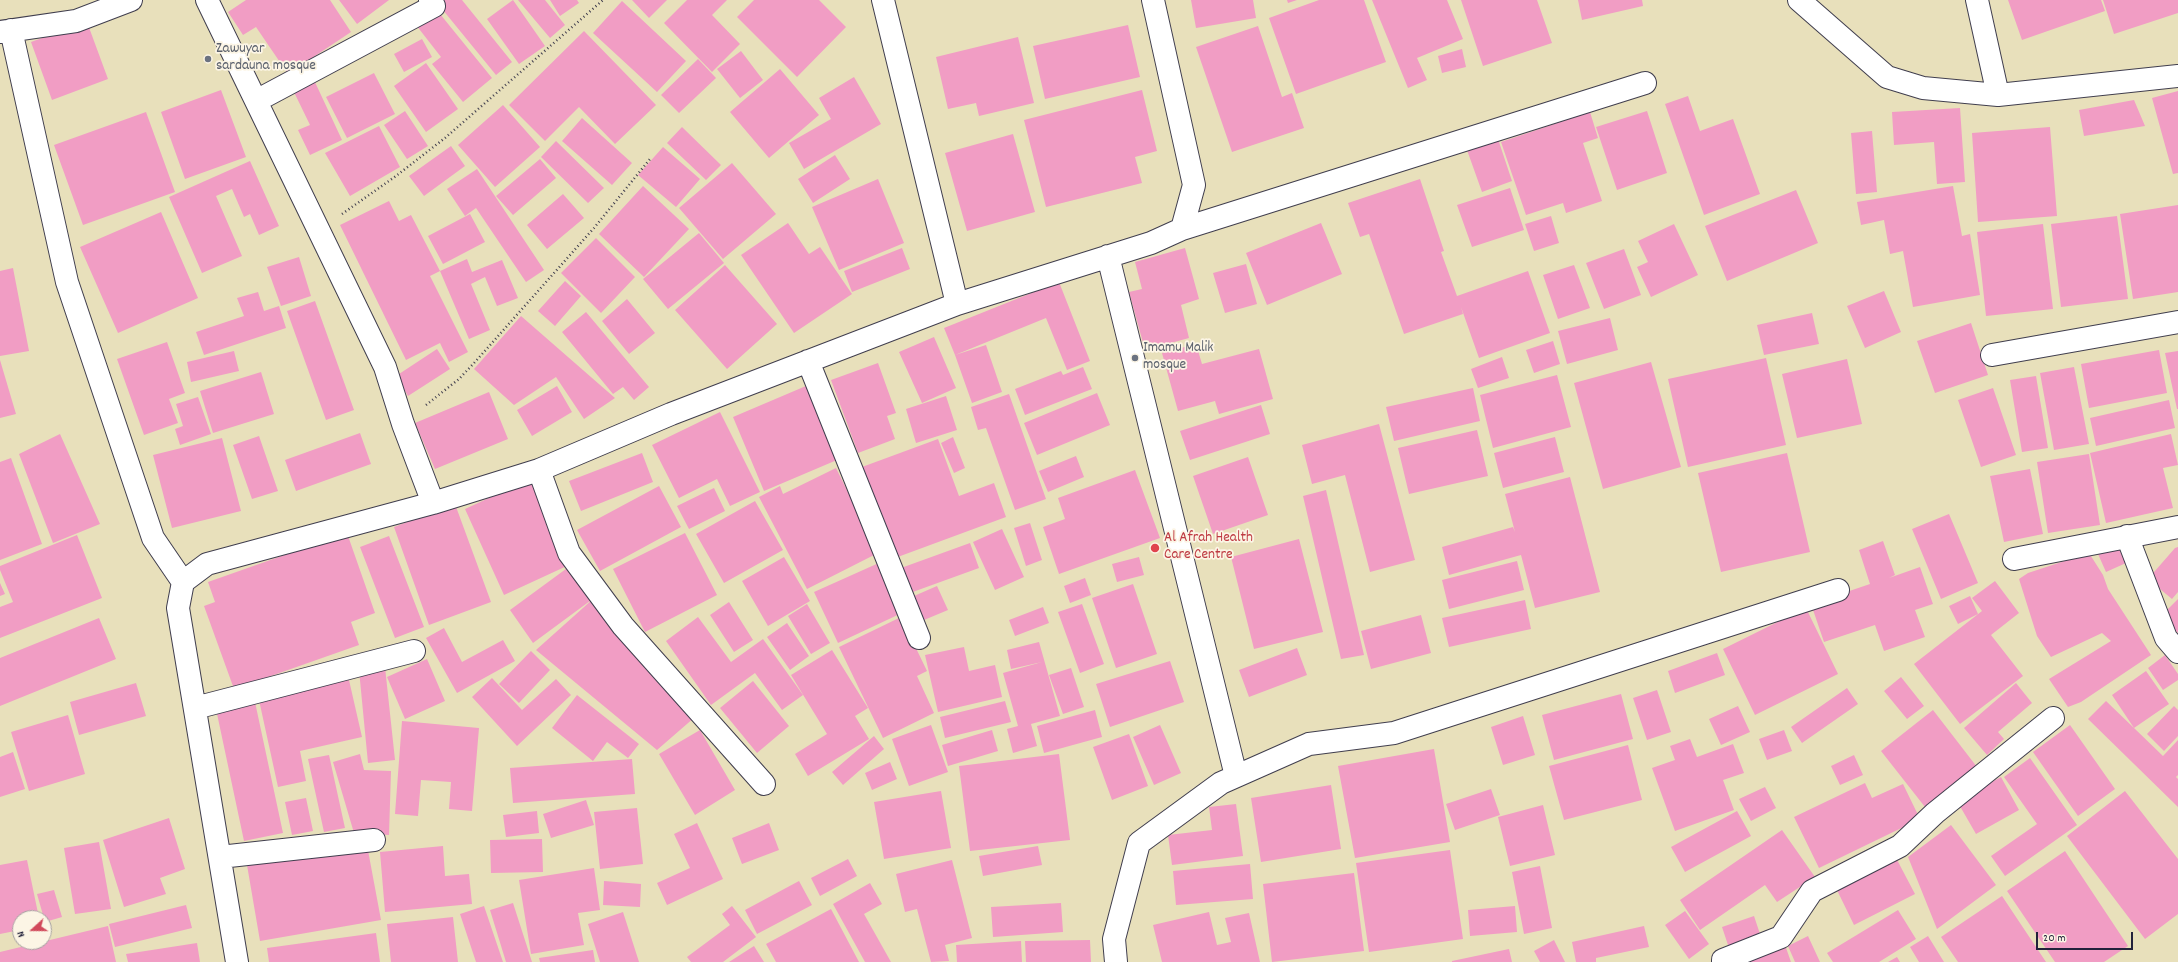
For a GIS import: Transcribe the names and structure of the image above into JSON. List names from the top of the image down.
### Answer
{
  "places": ["Zawuyar sardauna mosque", "Imamu Malik mosque", "Al Afrah Health Care Centre"],
  "scale_bar": "20 m",
  "north": "left"
}
